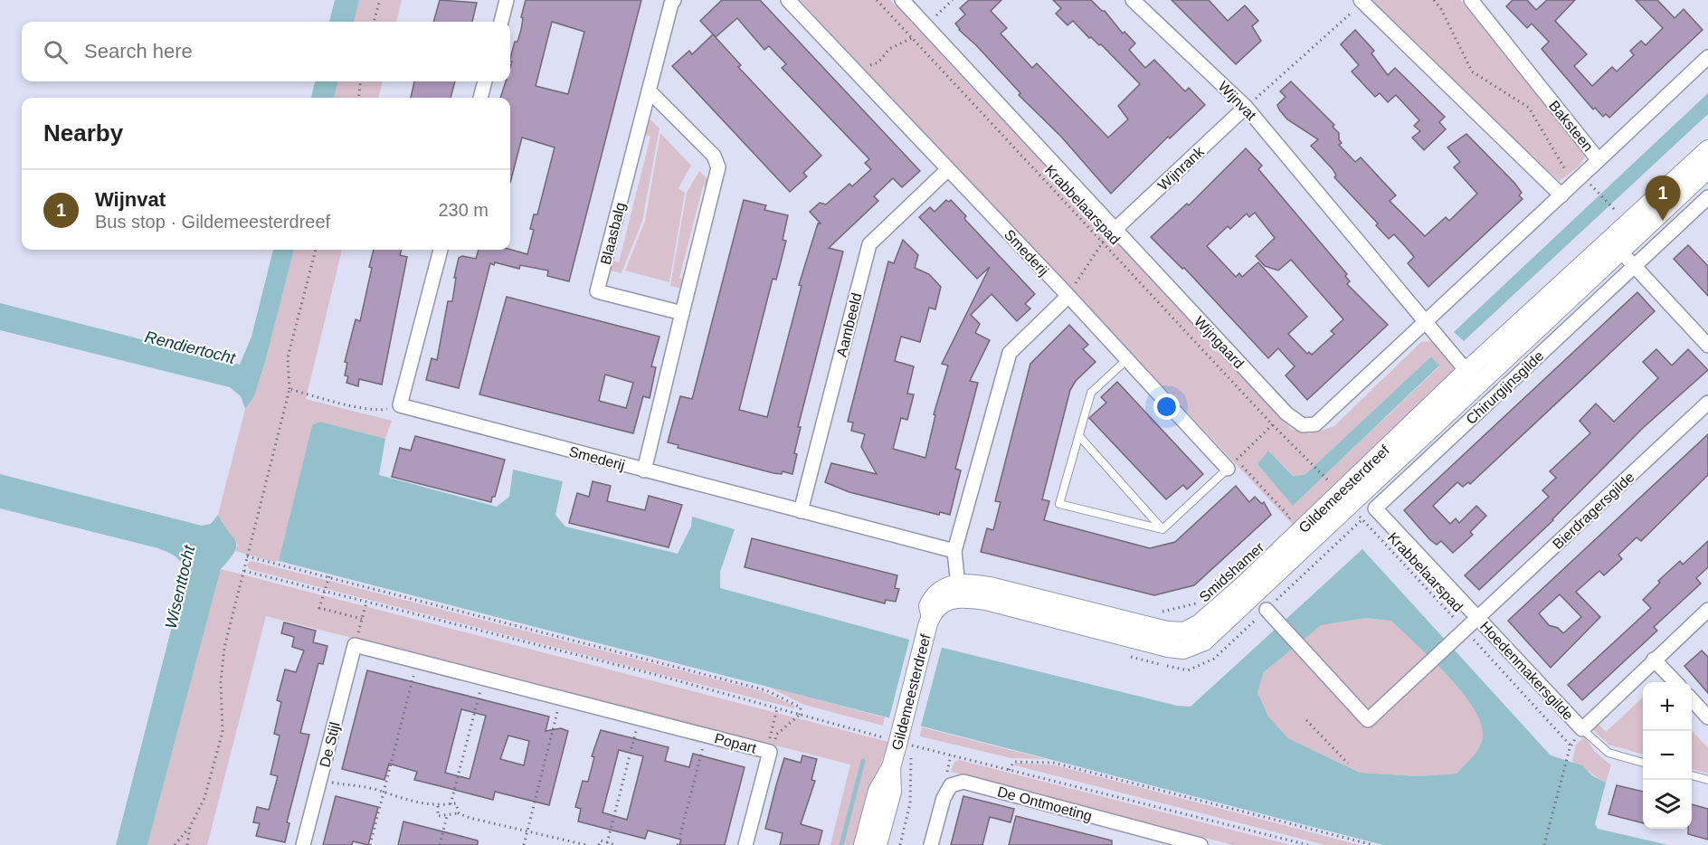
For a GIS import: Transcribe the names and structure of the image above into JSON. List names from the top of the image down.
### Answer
{
  "streets": {
    "street": [
      "Wijnvat",
      "Baksteen",
      "Wijnrank",
      "Blaasbalg",
      "Smederij",
      "Aambeeld",
      "Wijngaard",
      "Chirurgijnsgilde",
      "Gildemeesterdreef",
      "Bierdragersgilde",
      "Hoedenmakersgilde",
      "Popart",
      "De Stijl",
      "De Ontmoeting"
    ],
    "path": ["Krabbelaarspad", "Smidshamer"]
  },
  "crossings": [
    ["Wijnvat", "Wijnrank"],
    ["Wijnvat", "Wijngaard"],
    ["Wijnvat", "Gildemeesterdreef"],
    ["Baksteen", "Wijngaard"],
    ["Wijnrank", "Wijngaard"],
    ["Krabbelaarspad", "Gildemeesterdreef"],
    ["Krabbelaarspad", "Bierdragersgilde"],
    ["Smederij", "Aambeeld"],
    ["Chirurgijnsgilde", "Hoedenmakersgilde"],
    ["Bierdragersgilde", "Hoedenmakersgilde"],
    ["Popart", "De Stijl"]
  ],
  "water": ["Rendiertocht", "Wisenttocht"],
  "page": {
    "search": "Search here",
    "heading": "Nearby",
    "list": [
      {
        "mark": "1",
        "name": "Wijnvat",
        "note": "Bus stop · Gildemeesterdreef",
        "value": "230 m"
      }
    ],
    "pins": "1",
    "map_buttons": ["+", "−"]
  }
}
